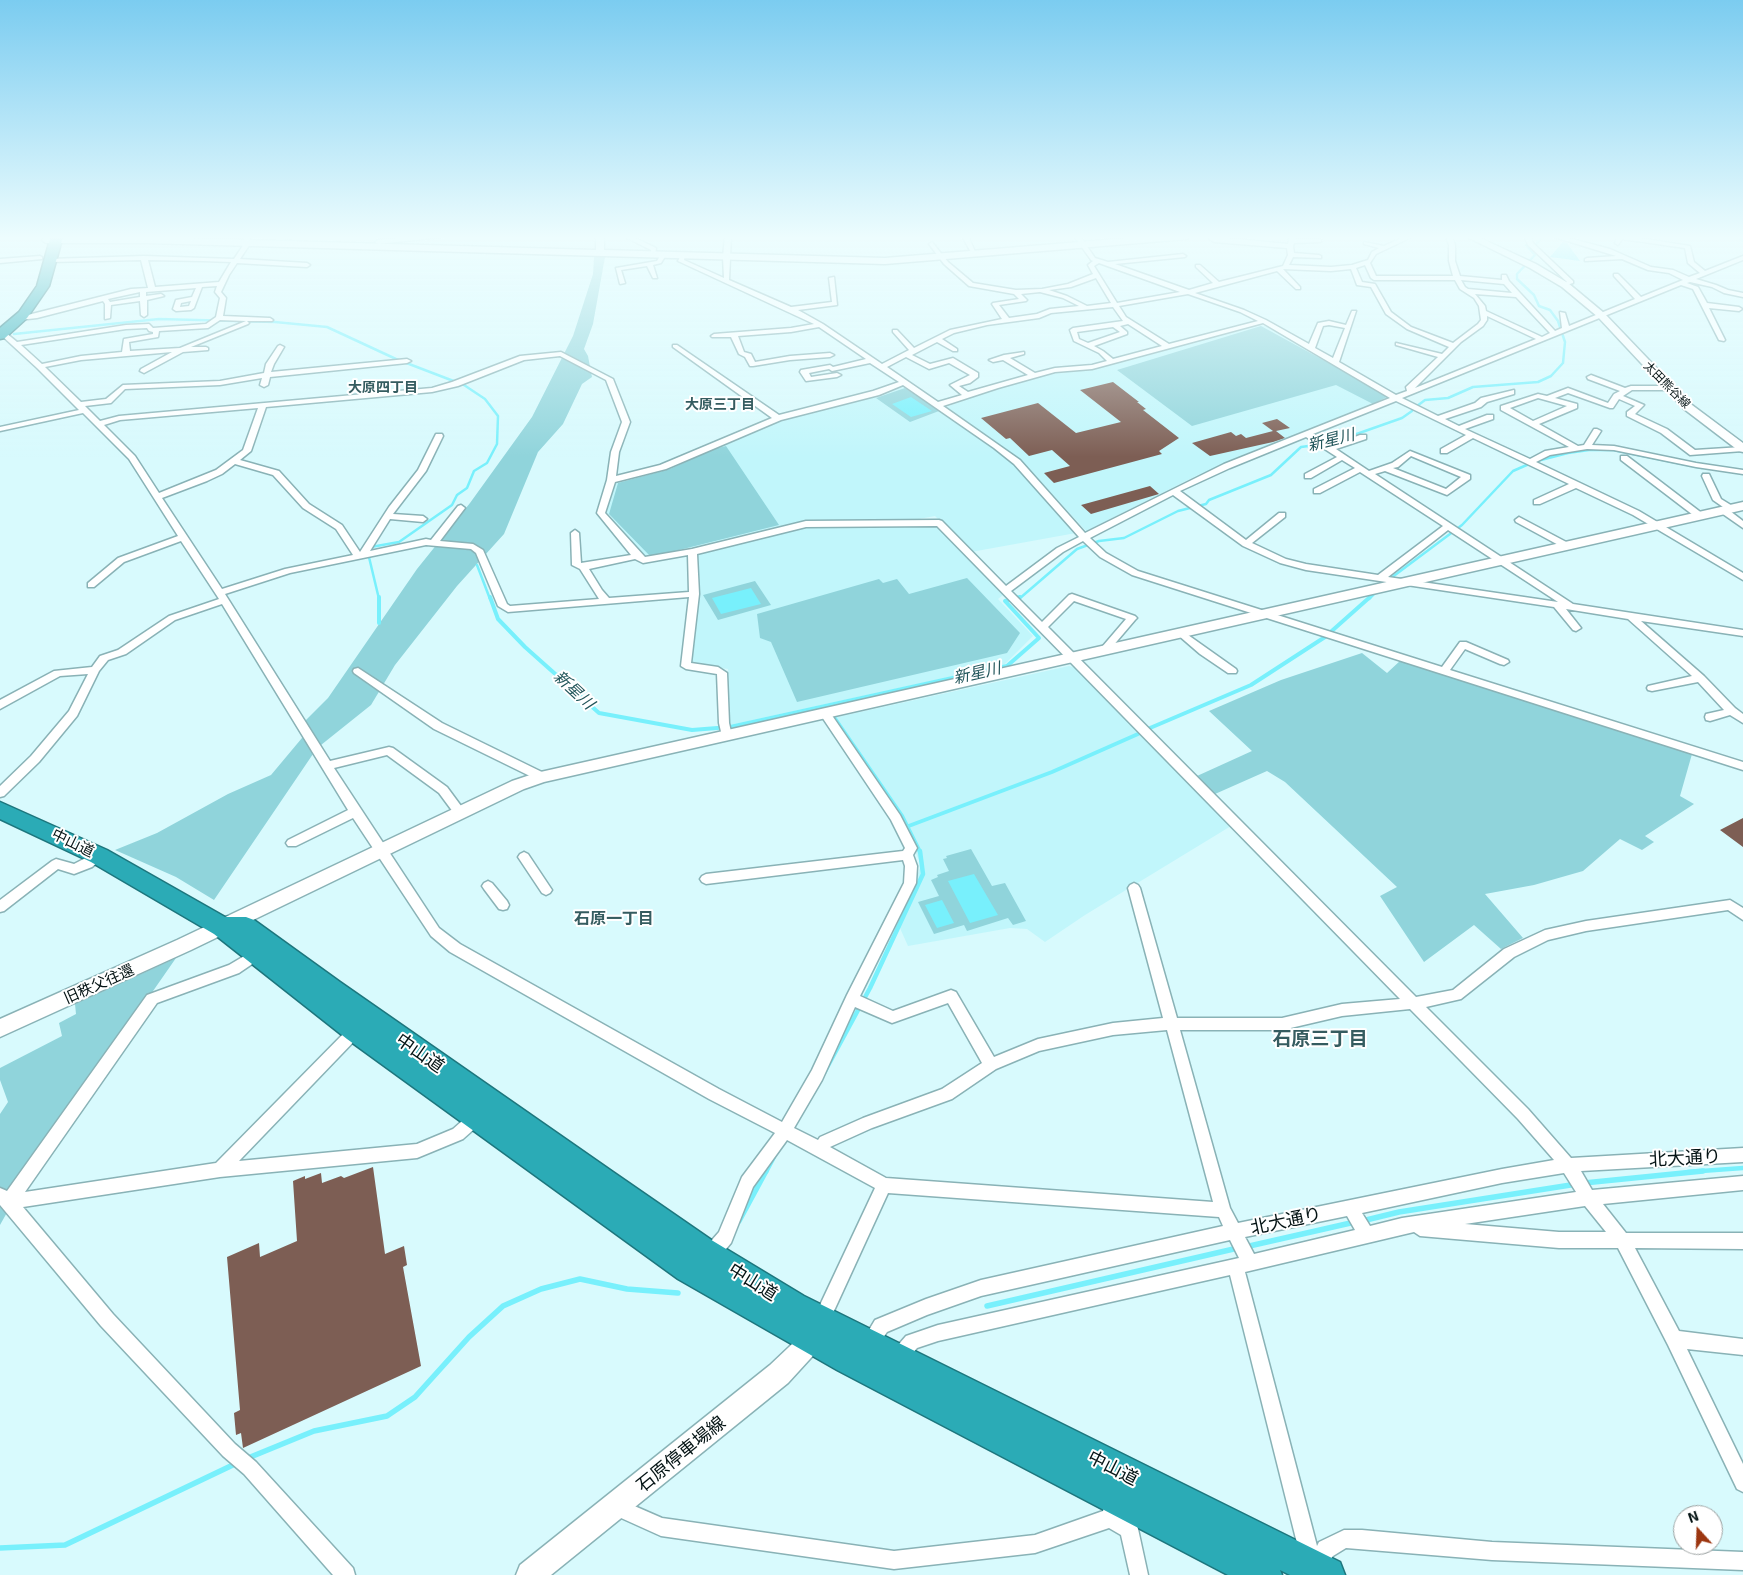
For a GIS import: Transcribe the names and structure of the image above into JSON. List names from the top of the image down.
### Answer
{
  "streets": {
    "highway": ["中山道"],
    "street": [
      "太田熊谷線",
      "旧秩父往還",
      "北大通り",
      "石原停車場線"
    ]
  },
  "crossings": [
    ["中山道", "旧秩父往還"],
    ["中山道", "北大通り"],
    ["中山道", "石原停車場線"]
  ],
  "districts": [
    "大原四丁目",
    "大原三丁目",
    "石原一丁目",
    "石原三丁目"
  ],
  "water": ["新星川"],
  "north": "top"
}
